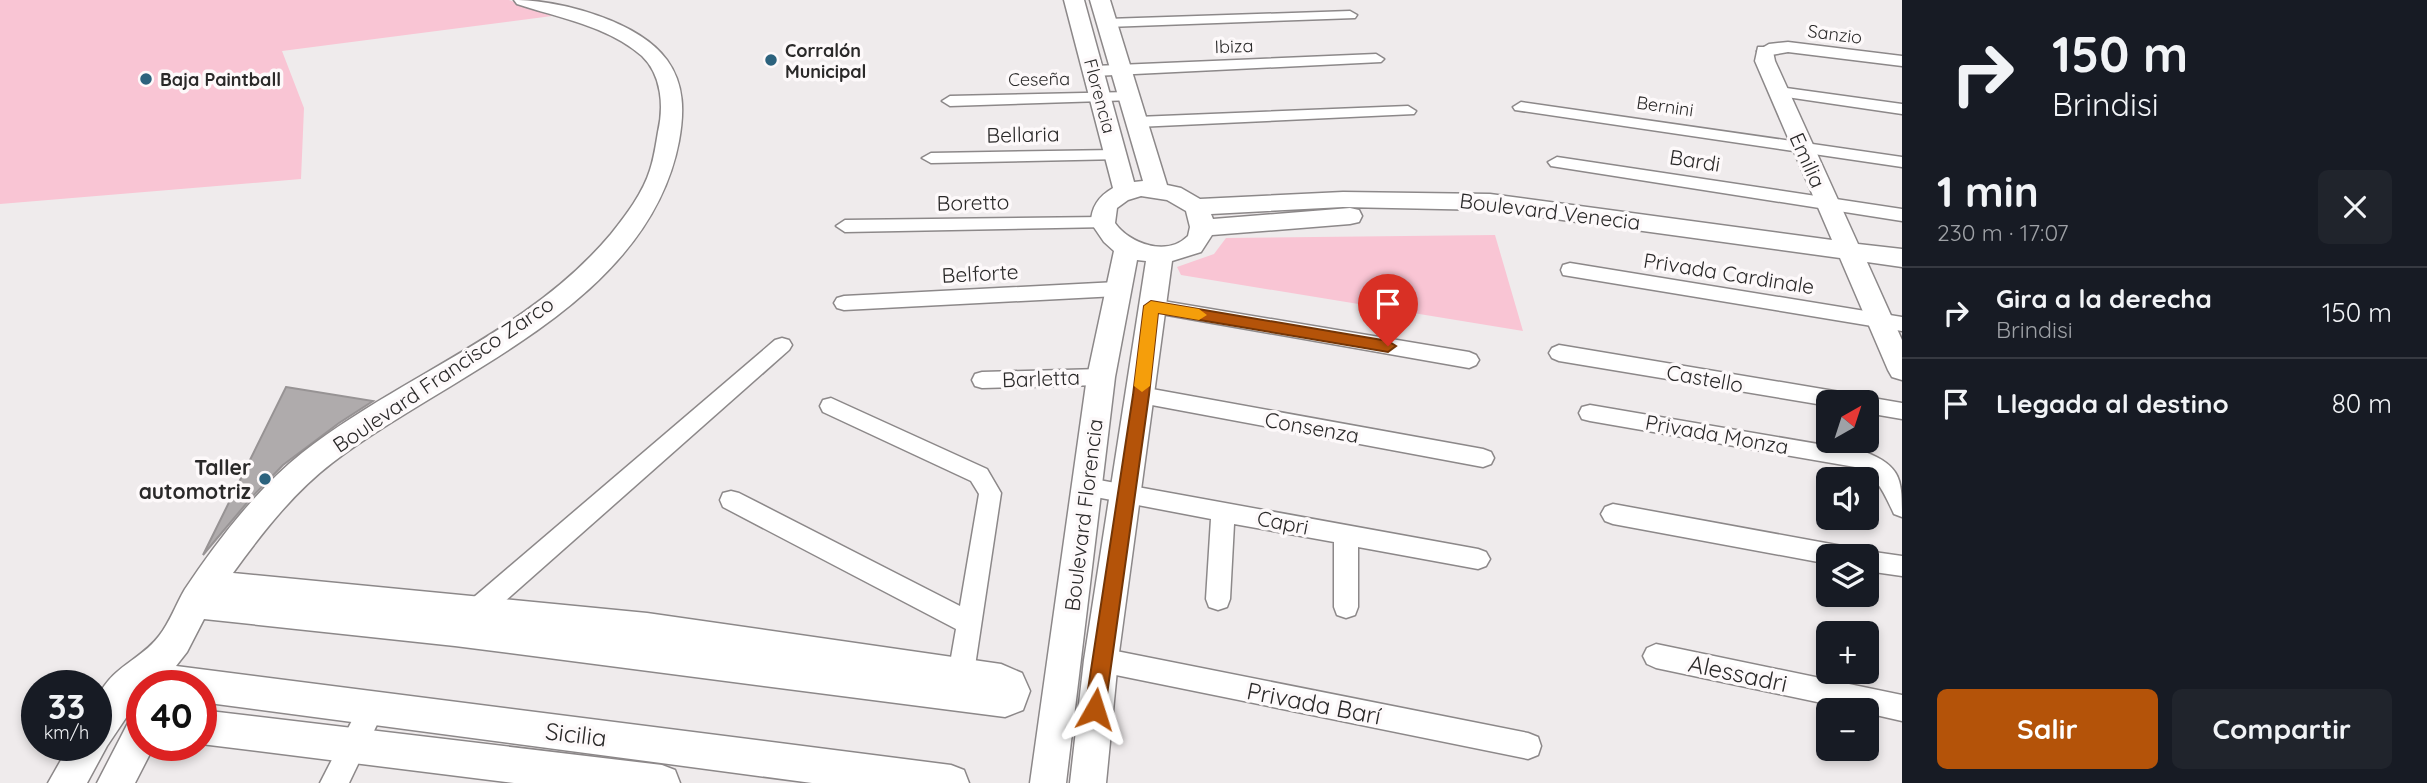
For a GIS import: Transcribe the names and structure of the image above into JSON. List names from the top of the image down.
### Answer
{
  "streets": {
    "street": [
      "Sanzio",
      "Ibiza",
      "Ceseña",
      "Florencia",
      "Bernini",
      "Bellaria",
      "Bardi",
      "Emilia",
      "Boretto",
      "Boulevard Venecia",
      "Belforte",
      "Privada Cardinale",
      "Boulevard Francisco Zarco",
      "Barletta",
      "Castello",
      "Consenza",
      "Privada Monza",
      "Boulevard Florencia",
      "Capri",
      "Alessadri",
      "Privada Barí",
      "Sicilia"
    ]
  },
  "crossings": [
    ["Sanzio", "Emilia"],
    ["Ibiza", "Florencia"],
    ["Ceseña", "Florencia"],
    ["Florencia", "Bellaria"],
    ["Florencia", "Boretto"],
    ["Florencia", "Boulevard Venecia"],
    ["Florencia", "Boulevard Florencia"],
    ["Bernini", "Emilia"],
    ["Bardi", "Emilia"],
    ["Emilia", "Boulevard Venecia"],
    ["Emilia", "Privada Cardinale"],
    ["Boretto", "Boulevard Venecia"],
    ["Boretto", "Boulevard Florencia"],
    ["Boulevard Venecia", "Boulevard Florencia"],
    ["Belforte", "Boulevard Florencia"],
    ["Barletta", "Boulevard Florencia"],
    ["Consenza", "Boulevard Florencia"],
    ["Boulevard Florencia", "Capri"],
    ["Boulevard Florencia", "Privada Barí"]
  ],
  "places": ["Corralón Municipal", "Baja Paintball", "Taller automotriz"],
  "north": "top right",
  "page": {
    "turn": ["150 m", "Brindisi"],
    "heading": ["1 min", "230 m · 17:07"],
    "list": [
      {
        "name": "Gira a la derecha",
        "note": "Brindisi",
        "value": "150 m"
      },
      {
        "name": "Llegada al destino",
        "value": "80 m"
      }
    ],
    "map_buttons": ["+", "−"],
    "speed": "33 km/h",
    "limit": "40",
    "buttons": ["Salir", "Compartir"]
  }
}
